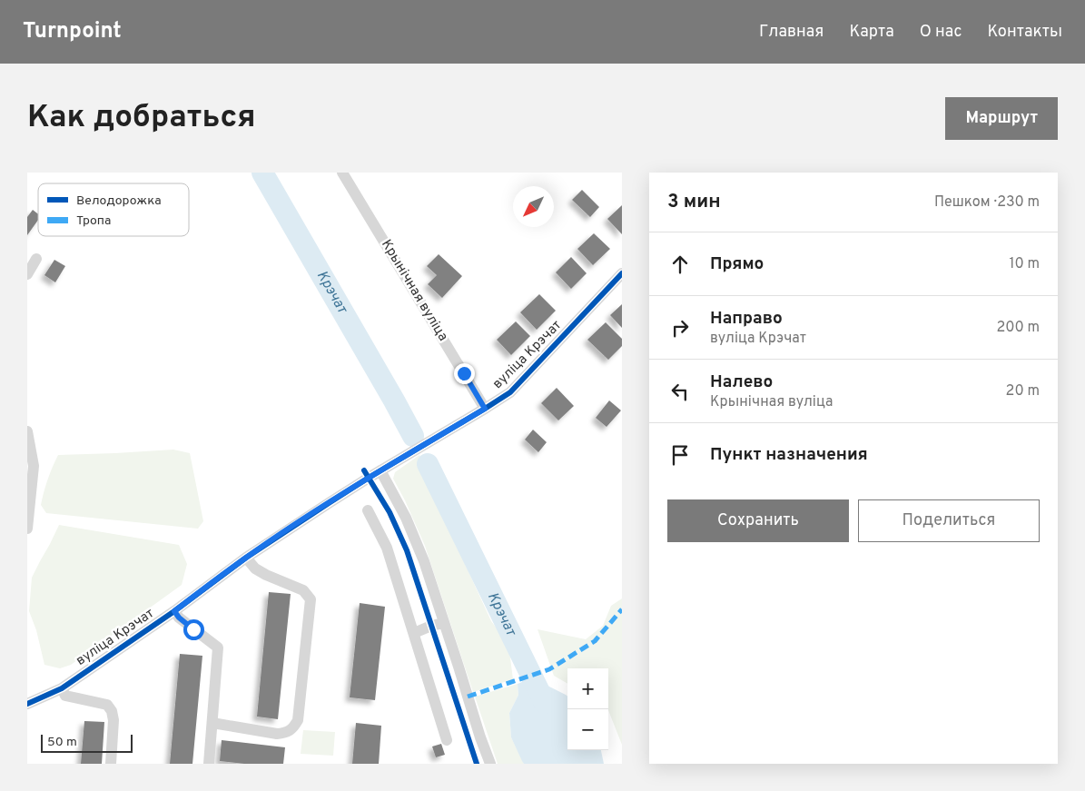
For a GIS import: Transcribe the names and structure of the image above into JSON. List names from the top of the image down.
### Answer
{
  "streets": {
    "street": ["Крынічная вуліца", "вуліца Крэчат"]
  },
  "crossings": [
    ["Крынічная вуліца", "вуліца Крэчат"]
  ],
  "water": ["Крэчат"],
  "legend": ["Велодорожка", "Тропа"],
  "scale_bar": "50 m",
  "north": "bottom left",
  "page": {
    "header": "Turnpoint",
    "nav": [
      "Главная",
      "Карта",
      "О нас",
      "Контакты"
    ],
    "buttons": [
      "Маршрут",
      ["Сохранить", "Поделиться"]
    ],
    "title": "Как добраться",
    "heading": ["3 мин", "Пешком · 230 m"],
    "list": [
      ["Прямо", "10 m"],
      ["Направо", "вуліца Крэчат", "200 m"],
      ["Налево", "Крынічная вуліца", "20 m"],
      "Пункт назначения"
    ],
    "map_buttons": ["+", "−"],
    "scale": "50 m"
  }
}
